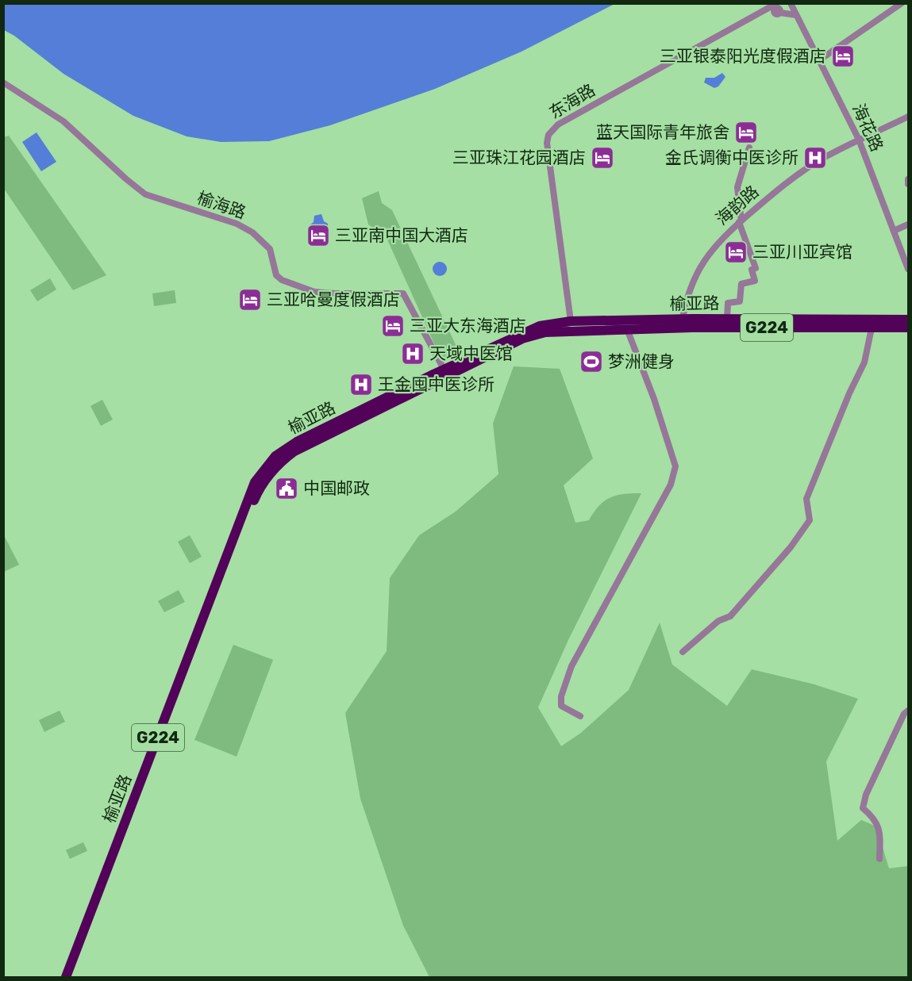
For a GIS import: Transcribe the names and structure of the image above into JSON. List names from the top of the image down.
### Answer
{
  "streets": {
    "highway": ["榆亚路", "G224"],
    "street": [
      "东海路",
      "海花路",
      "榆海路",
      "海韵路"
    ]
  },
  "crossings": [
    ["东海路", "榆亚路"],
    ["海花路", "海韵路"],
    ["榆海路", "榆亚路"],
    ["海韵路", "榆亚路"]
  ],
  "places": {
    "hotel": [
      "三亚银泰阳光度假酒店",
      "蓝天国际青年旅舍",
      "三亚珠江花园酒店",
      "三亚南中国大酒店",
      "三亚川亚宾馆",
      "三亚哈曼度假酒店",
      "三亚大东海酒店"
    ],
    "hospital": ["金氏调衡中医诊所", "天域中医馆", "王金囤中医诊所"],
    "sports": ["梦洲健身"],
    "public building": ["中国邮政"]
  }
}
